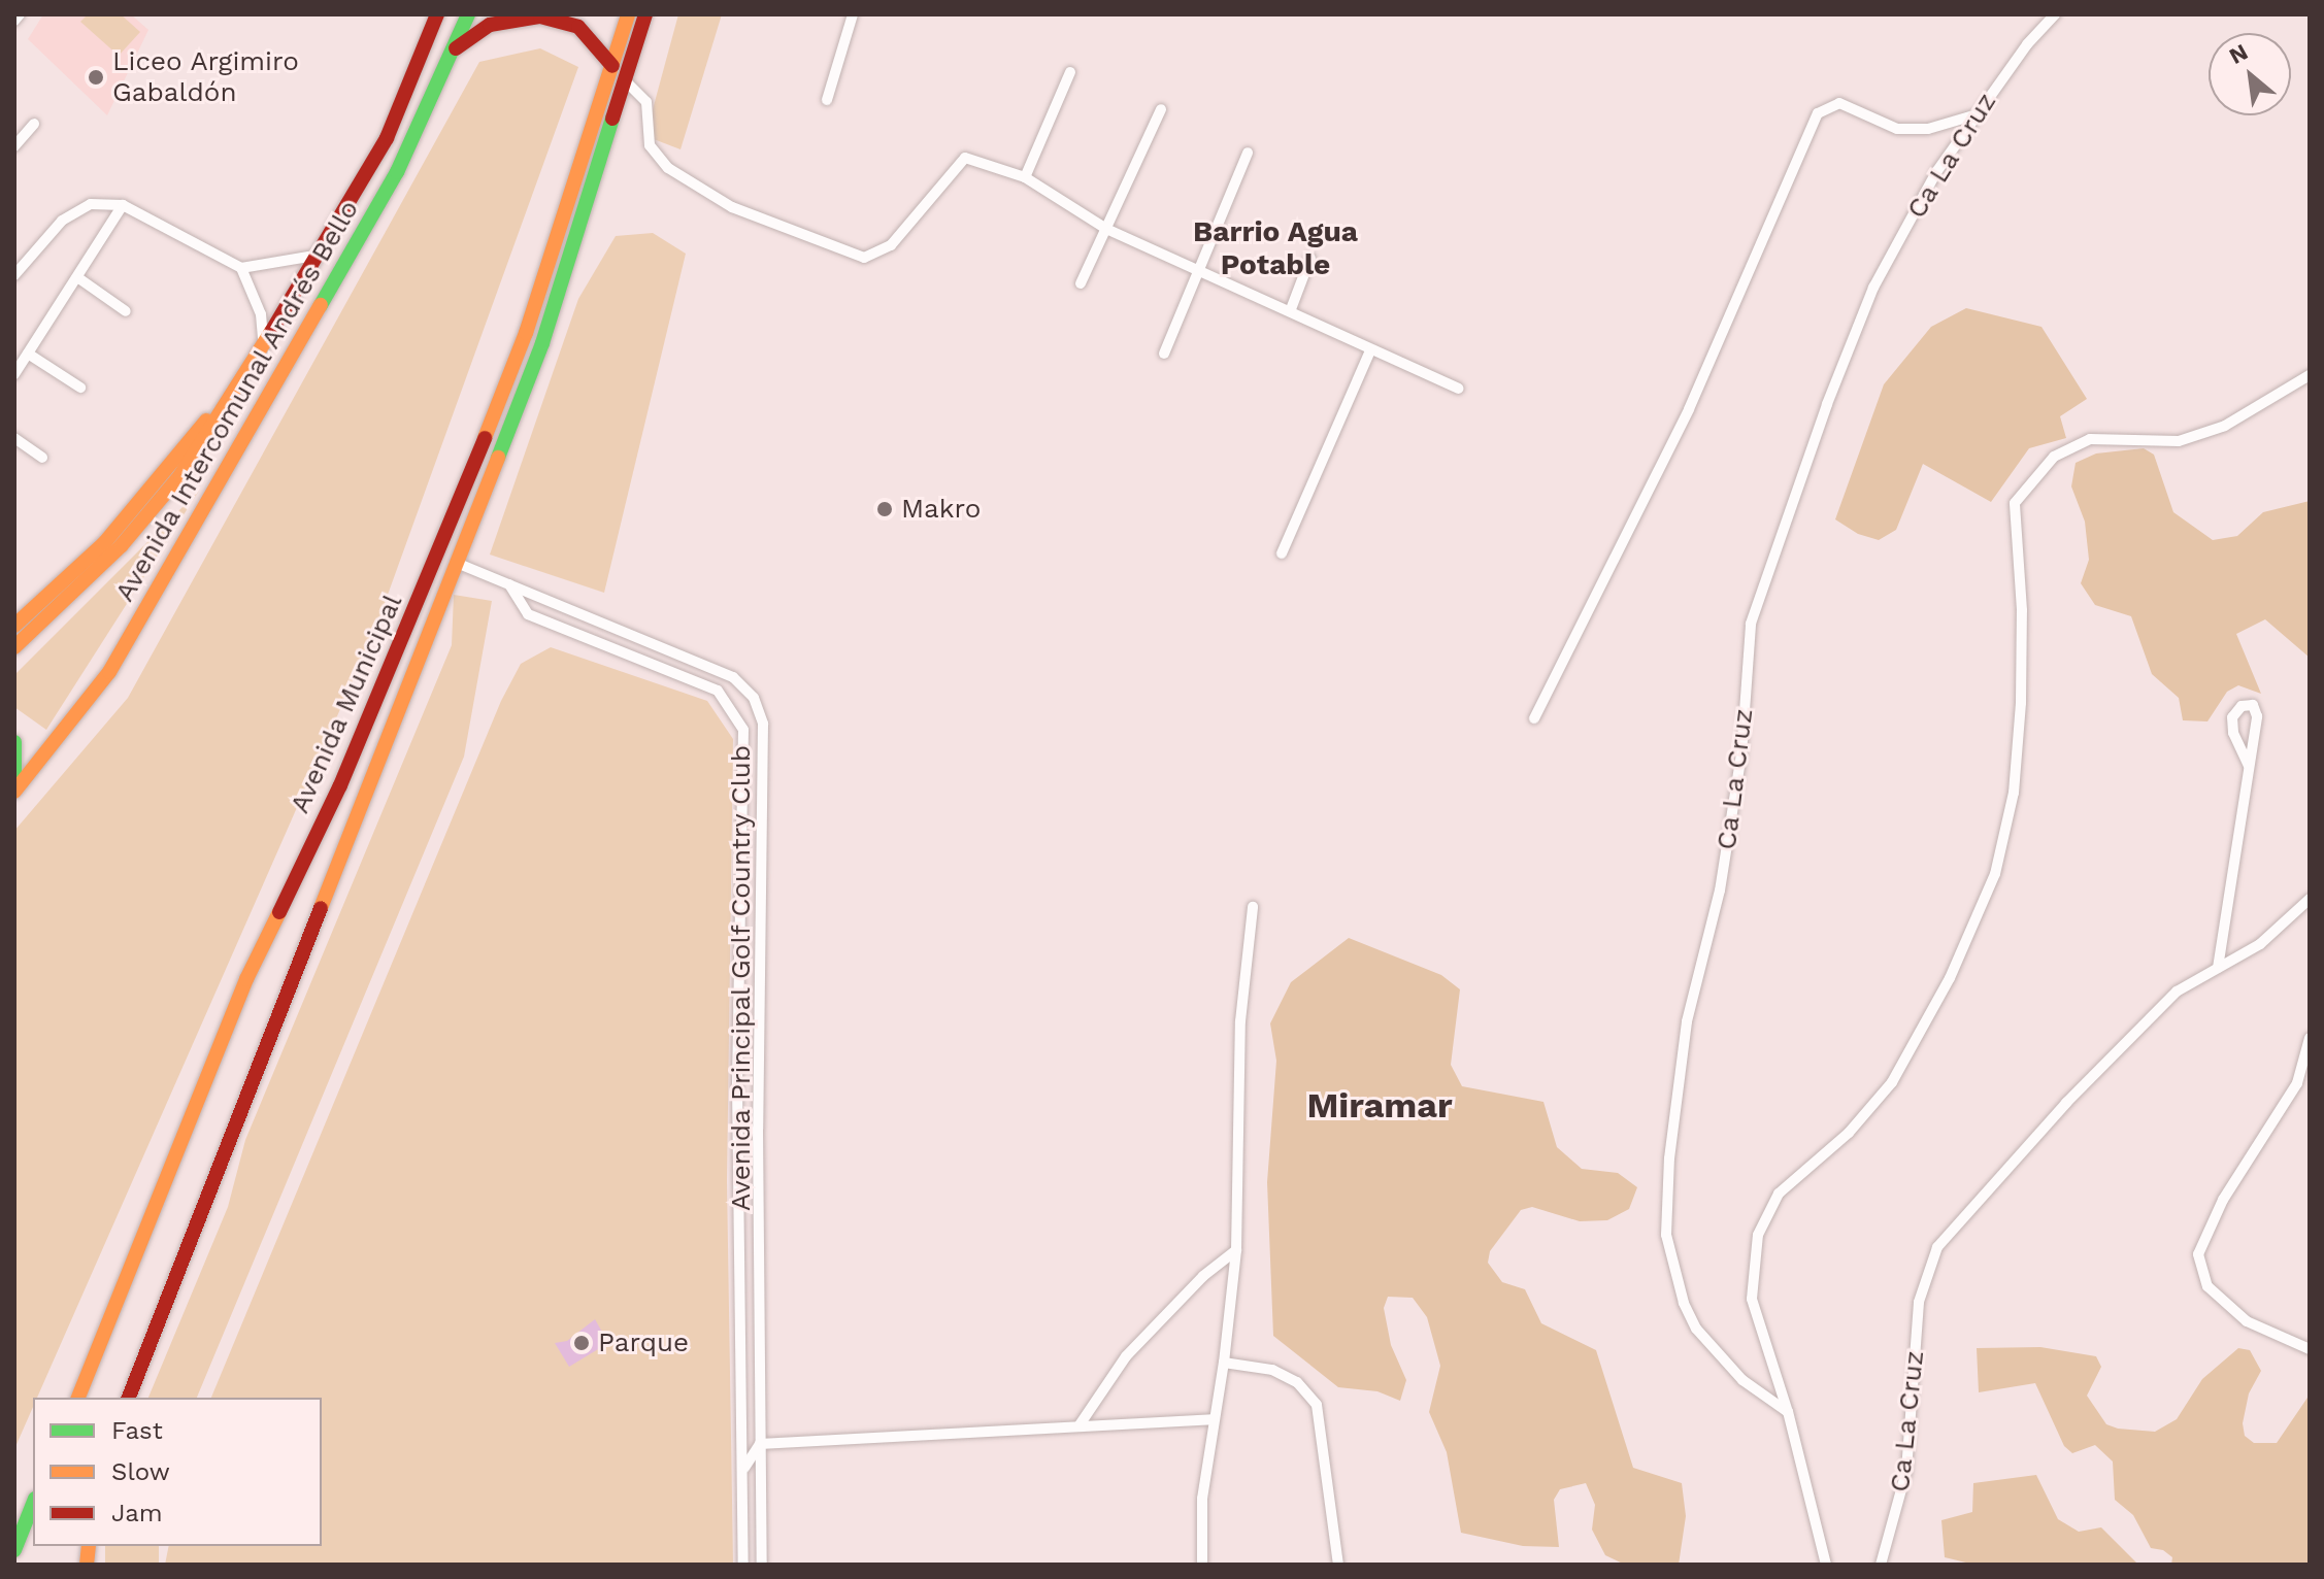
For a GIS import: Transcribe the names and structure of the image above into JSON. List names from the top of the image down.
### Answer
{
  "streets": {
    "main road": ["Avenida Intercomunal Andrés Bello", "Avenida Municipal"],
    "street": ["Ca La Cruz", "Avenida Principal Golf Country Club"]
  },
  "districts": ["Barrio Agua Potable", "Miramar"],
  "places": ["Liceo Argimiro Gabaldón", "Makro", "Parque"],
  "legend": ["Fast", "Slow", "Jam"],
  "north": "top left"
}
